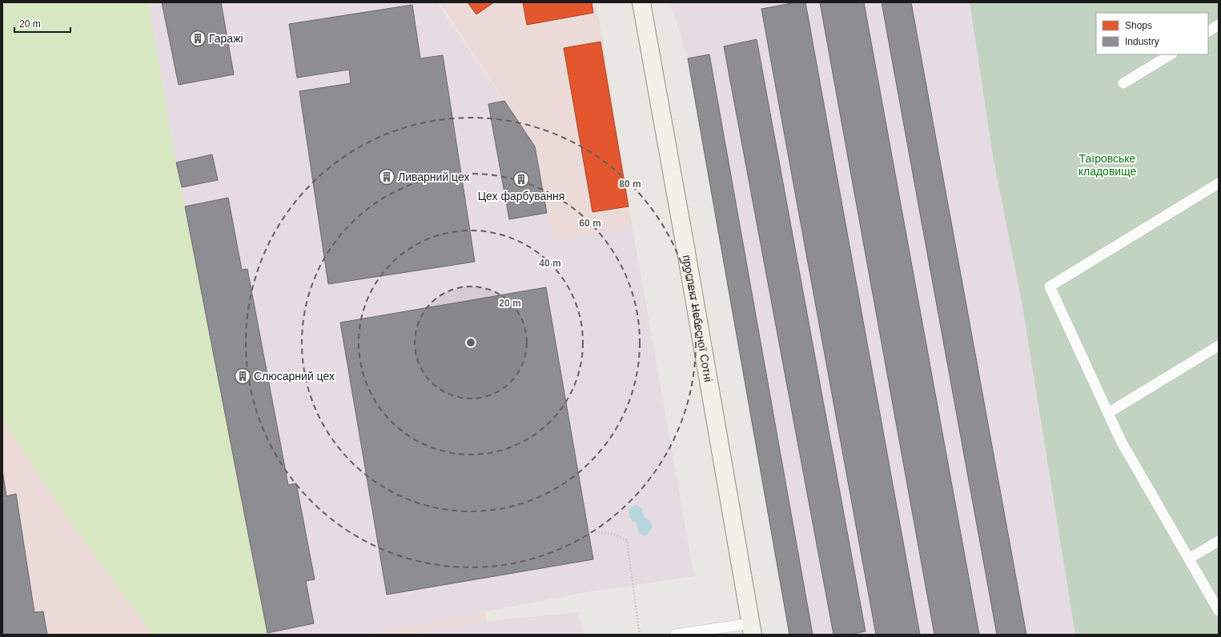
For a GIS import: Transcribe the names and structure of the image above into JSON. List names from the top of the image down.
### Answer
{
  "streets": {
    "main road": ["проспект Небесної Сотні"]
  },
  "parks": ["Таїровське кладовище"],
  "places": {
    "building": [
      "Гаражі",
      "Ливарний цех",
      "Цех фарбування",
      "Слюсарний цех"
    ]
  },
  "legend": ["Shops", "Industry"],
  "scale_bar": "20 m",
  "rings": [
    "80 m",
    "60 m",
    "40 m",
    "20 m"
  ]
}
